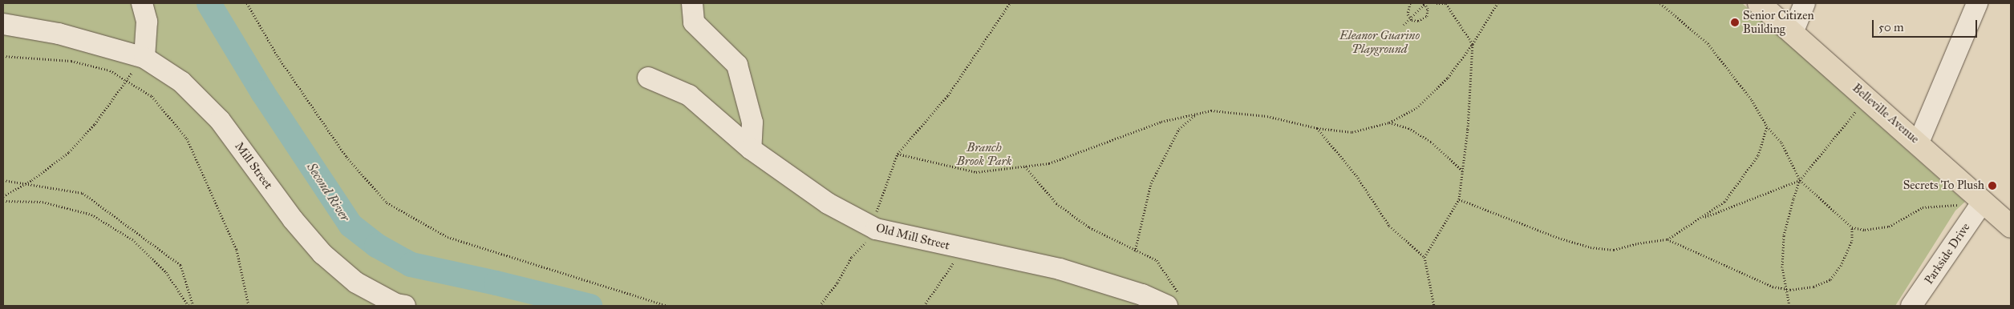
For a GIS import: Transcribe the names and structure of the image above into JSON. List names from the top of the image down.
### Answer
{
  "streets": {
    "main road": ["Belleville Avenue"],
    "street": ["Mill Street", "Old Mill Street", "Parkside Drive"]
  },
  "crossings": [
    ["Belleville Avenue", "Parkside Drive"]
  ],
  "water": ["Second River"],
  "parks": ["Eleanor Guarino Playground", "Branch Brook Park"],
  "places": ["Senior Citizen Building", "Secrets To Plush"],
  "scale_bar": "50 m"
}
